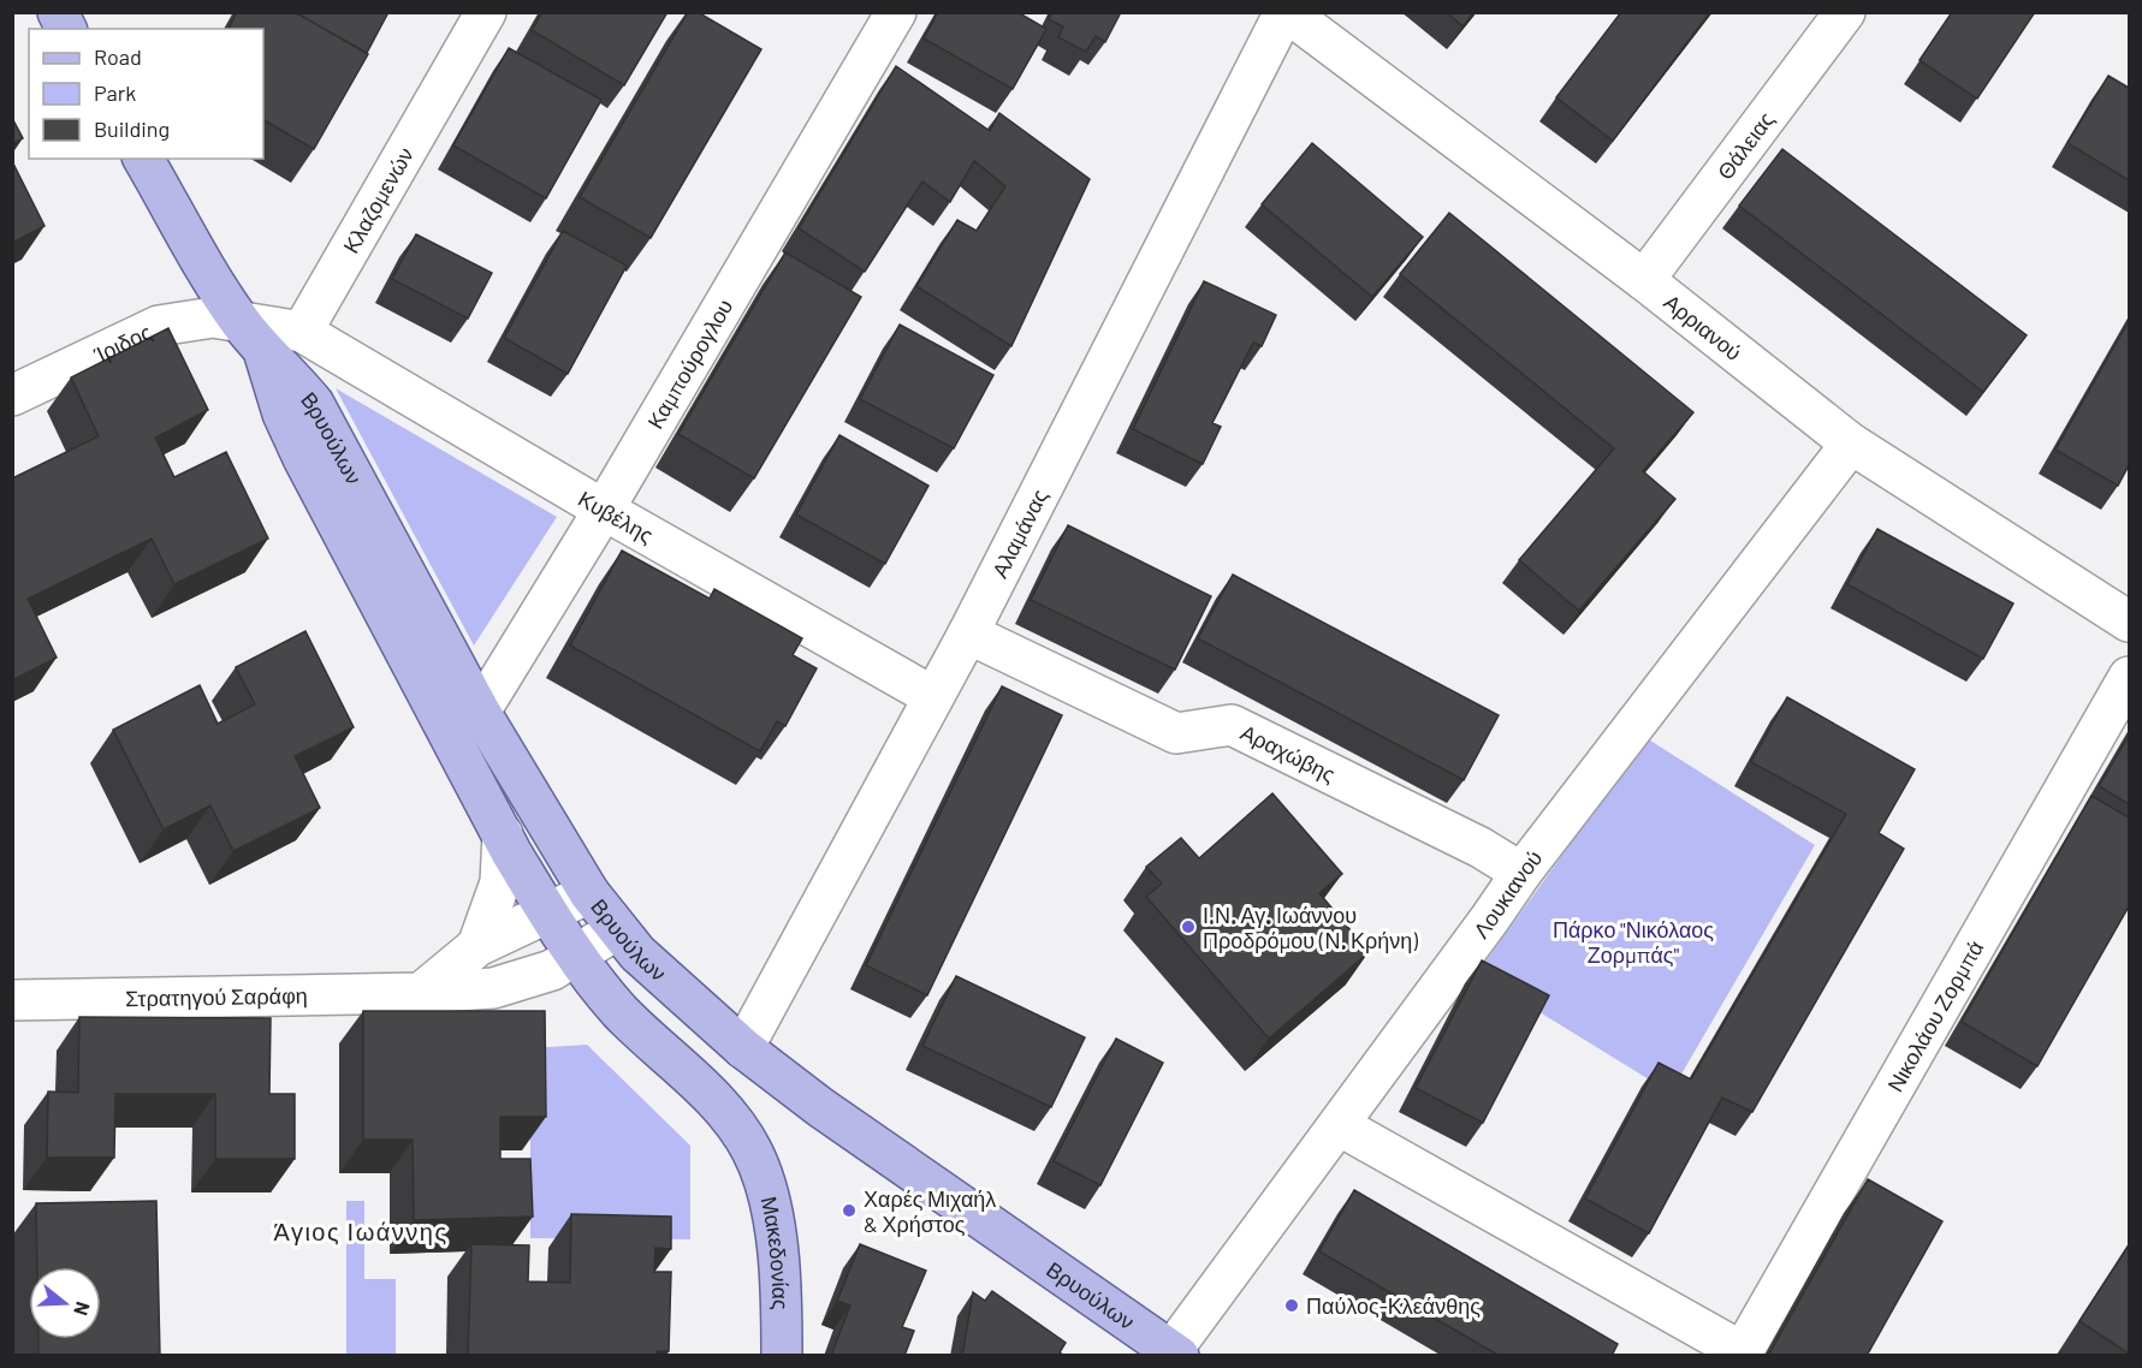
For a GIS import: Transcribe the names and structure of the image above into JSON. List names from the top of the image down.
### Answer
{
  "streets": {
    "main road": ["Βρυούλων", "Μακεδονίας"],
    "street": [
      "Θάλειας",
      "Κλαζομενών",
      "Αρριανού",
      "Ίριδος",
      "Καμπούρογλου",
      "Κυβέλης",
      "Αλαμάνας",
      "Αραχώβης",
      "Λουκιανού",
      "Στρατηγού Σαράφη",
      "Νικολάου Ζορμπά"
    ]
  },
  "crossings": [
    ["Θάλειας", "Αρριανού"],
    ["Κλαζομενών", "Κυβέλης"],
    ["Αρριανού", "Αλαμάνας"],
    ["Αρριανού", "Λουκιανού"],
    ["Ίριδος", "Βρυούλων"],
    ["Καμπούρογλου", "Βρυούλων"],
    ["Καμπούρογλου", "Κυβέλης"],
    ["Βρυούλων", "Αλαμάνας"],
    ["Βρυούλων", "Λουκιανού"],
    ["Βρυούλων", "Στρατηγού Σαράφη"],
    ["Βρυούλων", "Μακεδονίας"],
    ["Κυβέλης", "Αλαμάνας"],
    ["Αλαμάνας", "Αραχώβης"],
    ["Αραχώβης", "Λουκιανού"]
  ],
  "districts": ["Άγιος Ιωάννης"],
  "parks": ["Πάρκο \"Νικόλαος Ζορμπάς\""],
  "places": ["Ι.Ν. Αγ. Ιωάννου Προδρόμου (Ν. Κρήνη)", "Χαρές Μιχαήλ & Χρήστος", "Παύλος-Κλεάνθης"],
  "legend": ["Road", "Park", "Building"],
  "north": "right"
}
